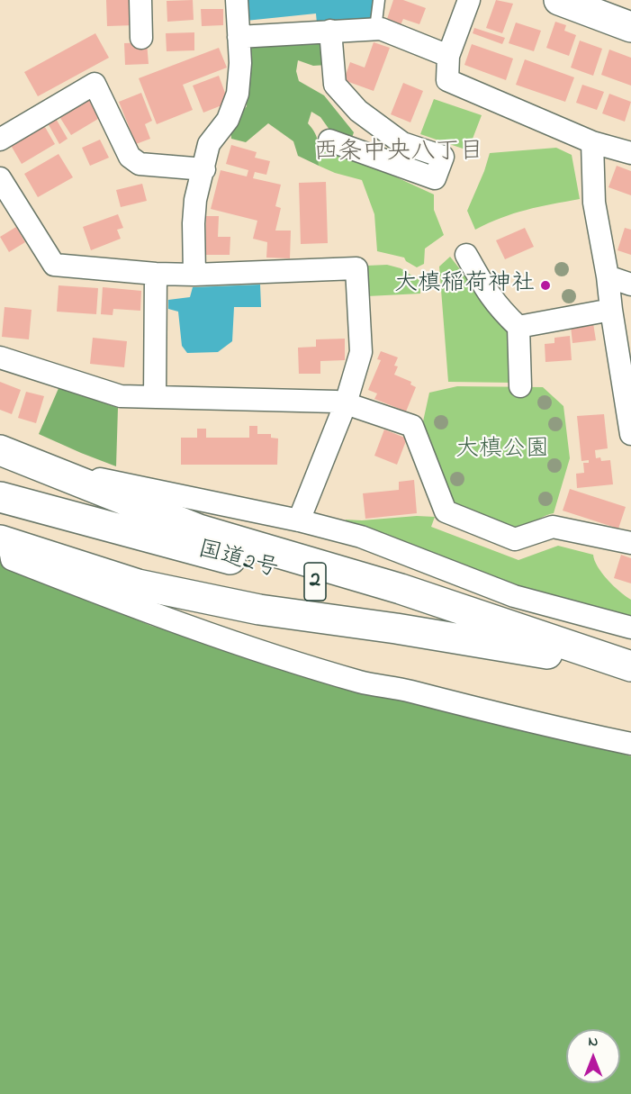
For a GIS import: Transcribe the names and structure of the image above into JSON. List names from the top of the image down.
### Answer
{
  "streets": {
    "main road": ["国道2号", "2"]
  },
  "districts": ["西条中央八丁目"],
  "parks": ["大槙公園"],
  "places": ["大槙稲荷神社"],
  "north": "top"
}
